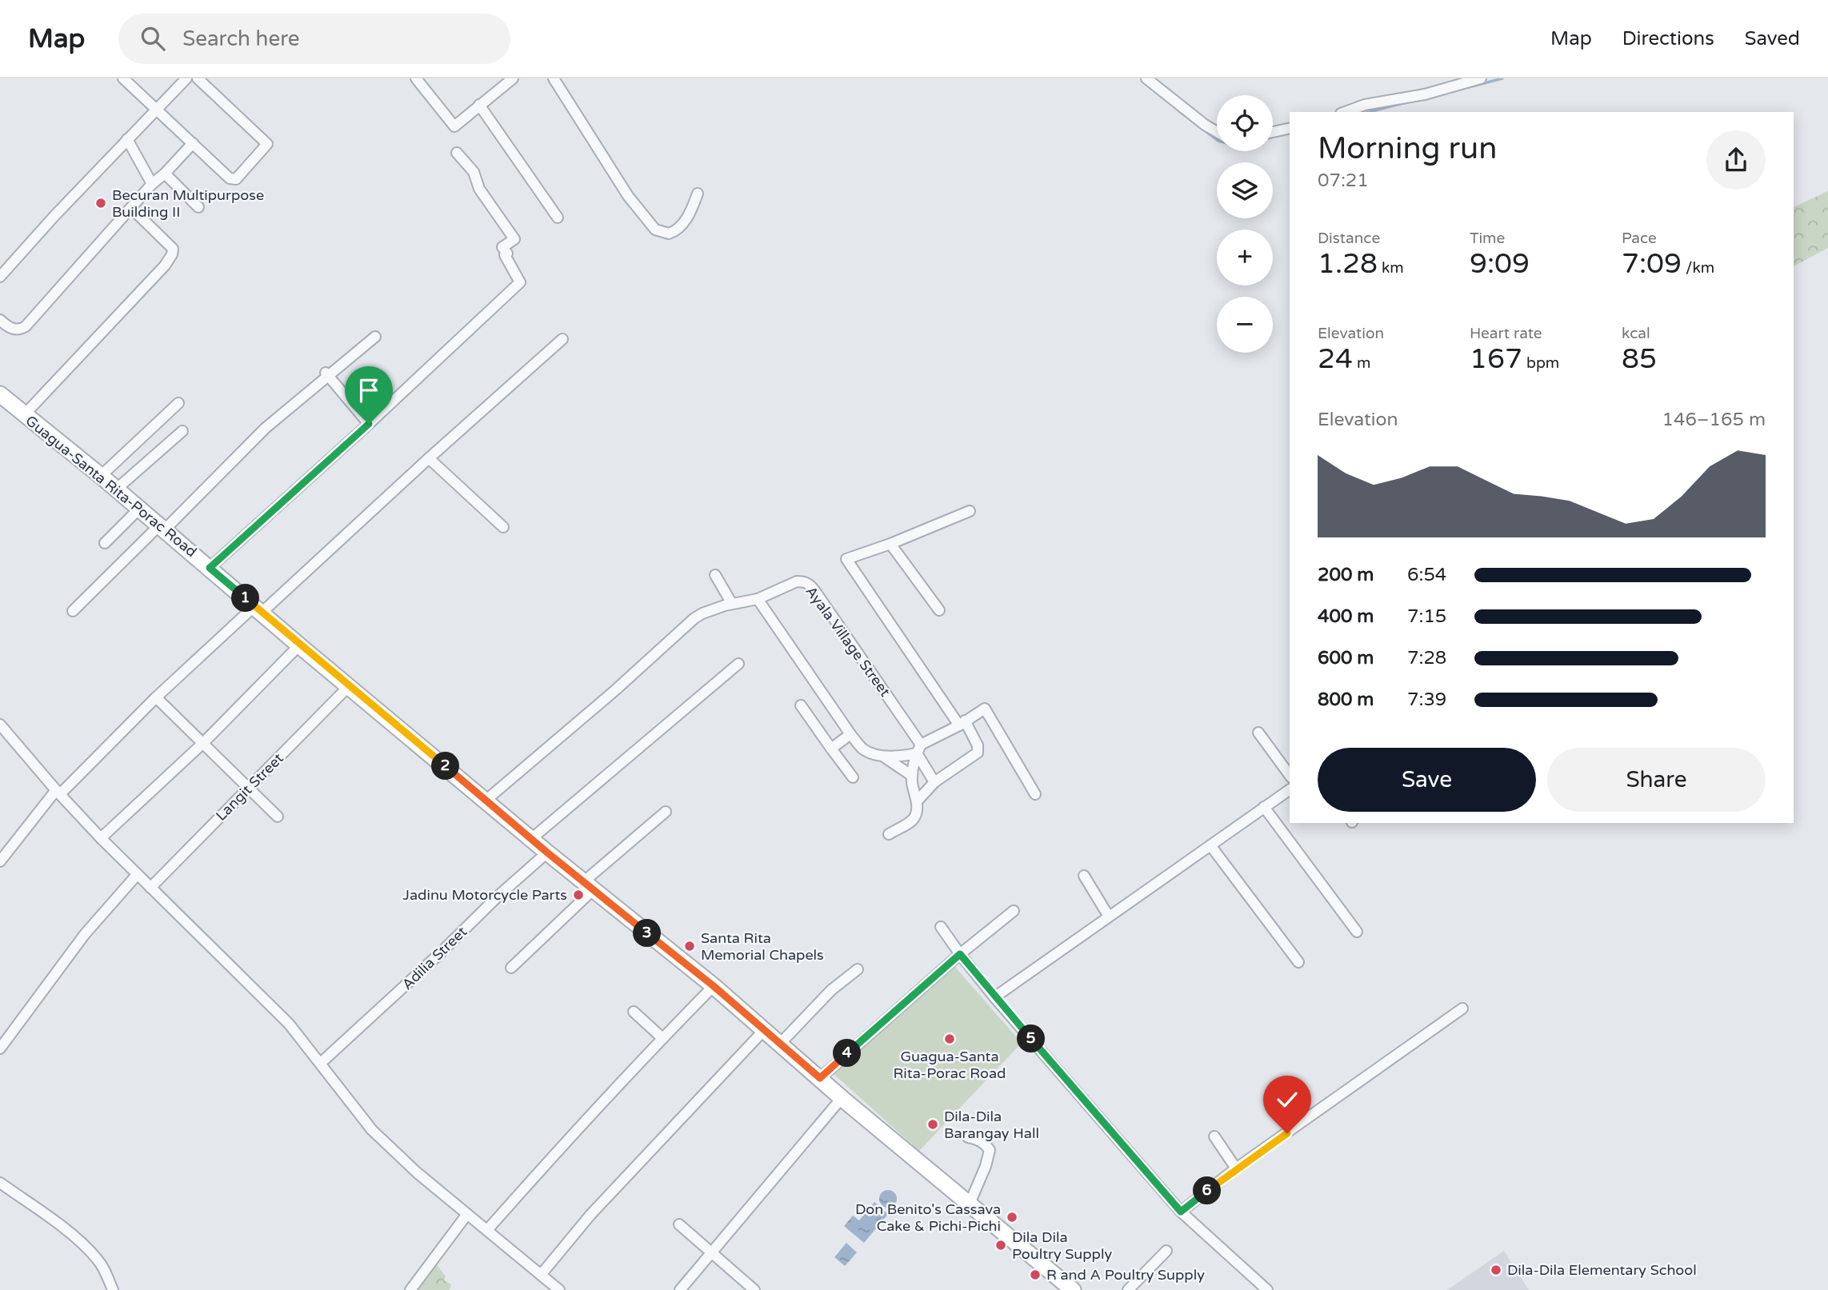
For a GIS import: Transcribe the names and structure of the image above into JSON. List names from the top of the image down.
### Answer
{
  "streets": {
    "main road": ["Guagua-Santa Rita-Porac Road"],
    "street": ["Ayala Village Street", "Langit Street", "Adilia Street"]
  },
  "crossings": [
    ["Guagua-Santa Rita-Porac Road", "Ayala Village Street"],
    ["Guagua-Santa Rita-Porac Road", "Langit Street"],
    ["Guagua-Santa Rita-Porac Road", "Adilia Street"]
  ],
  "places": [
    "Becuran Multipurpose Building II",
    "Jadinu Motorcycle Parts",
    "Santa Rita Memorial Chapels",
    "Guagua-Santa Rita-Porac Road",
    "Dila-Dila Barangay Hall",
    "Don Benito's Cassava Cake & Pichi-Pichi",
    "Dila Dila Poultry Supply",
    "Dila-Dila Elementary School",
    "R and A Poultry Supply"
  ],
  "page": {
    "header": "Map",
    "search": "Search here",
    "nav": ["Map", "Directions", "Saved"],
    "map_buttons": ["+", "−"],
    "heading": ["Morning run", "07:21"],
    "stats": [
      ["Distance", "1.28 km"],
      ["Time", "9:09"],
      ["Pace", "7:09 /km"],
      ["Elevation", "24 m"],
      ["Heart rate", "167 bpm"],
      ["kcal", "85"]
    ],
    "chart": ["Elevation", "146–165 m"],
    "list": [
      {
        "name": "200 m",
        "note": "6:54"
      },
      {
        "name": "400 m",
        "note": "7:15"
      },
      {
        "name": "600 m",
        "note": "7:28"
      },
      {
        "name": "800 m",
        "note": "7:39"
      }
    ],
    "pins": [
      "1",
      "2",
      "3",
      "5",
      "4",
      "6"
    ],
    "buttons": ["Save", "Share"]
  }
}
